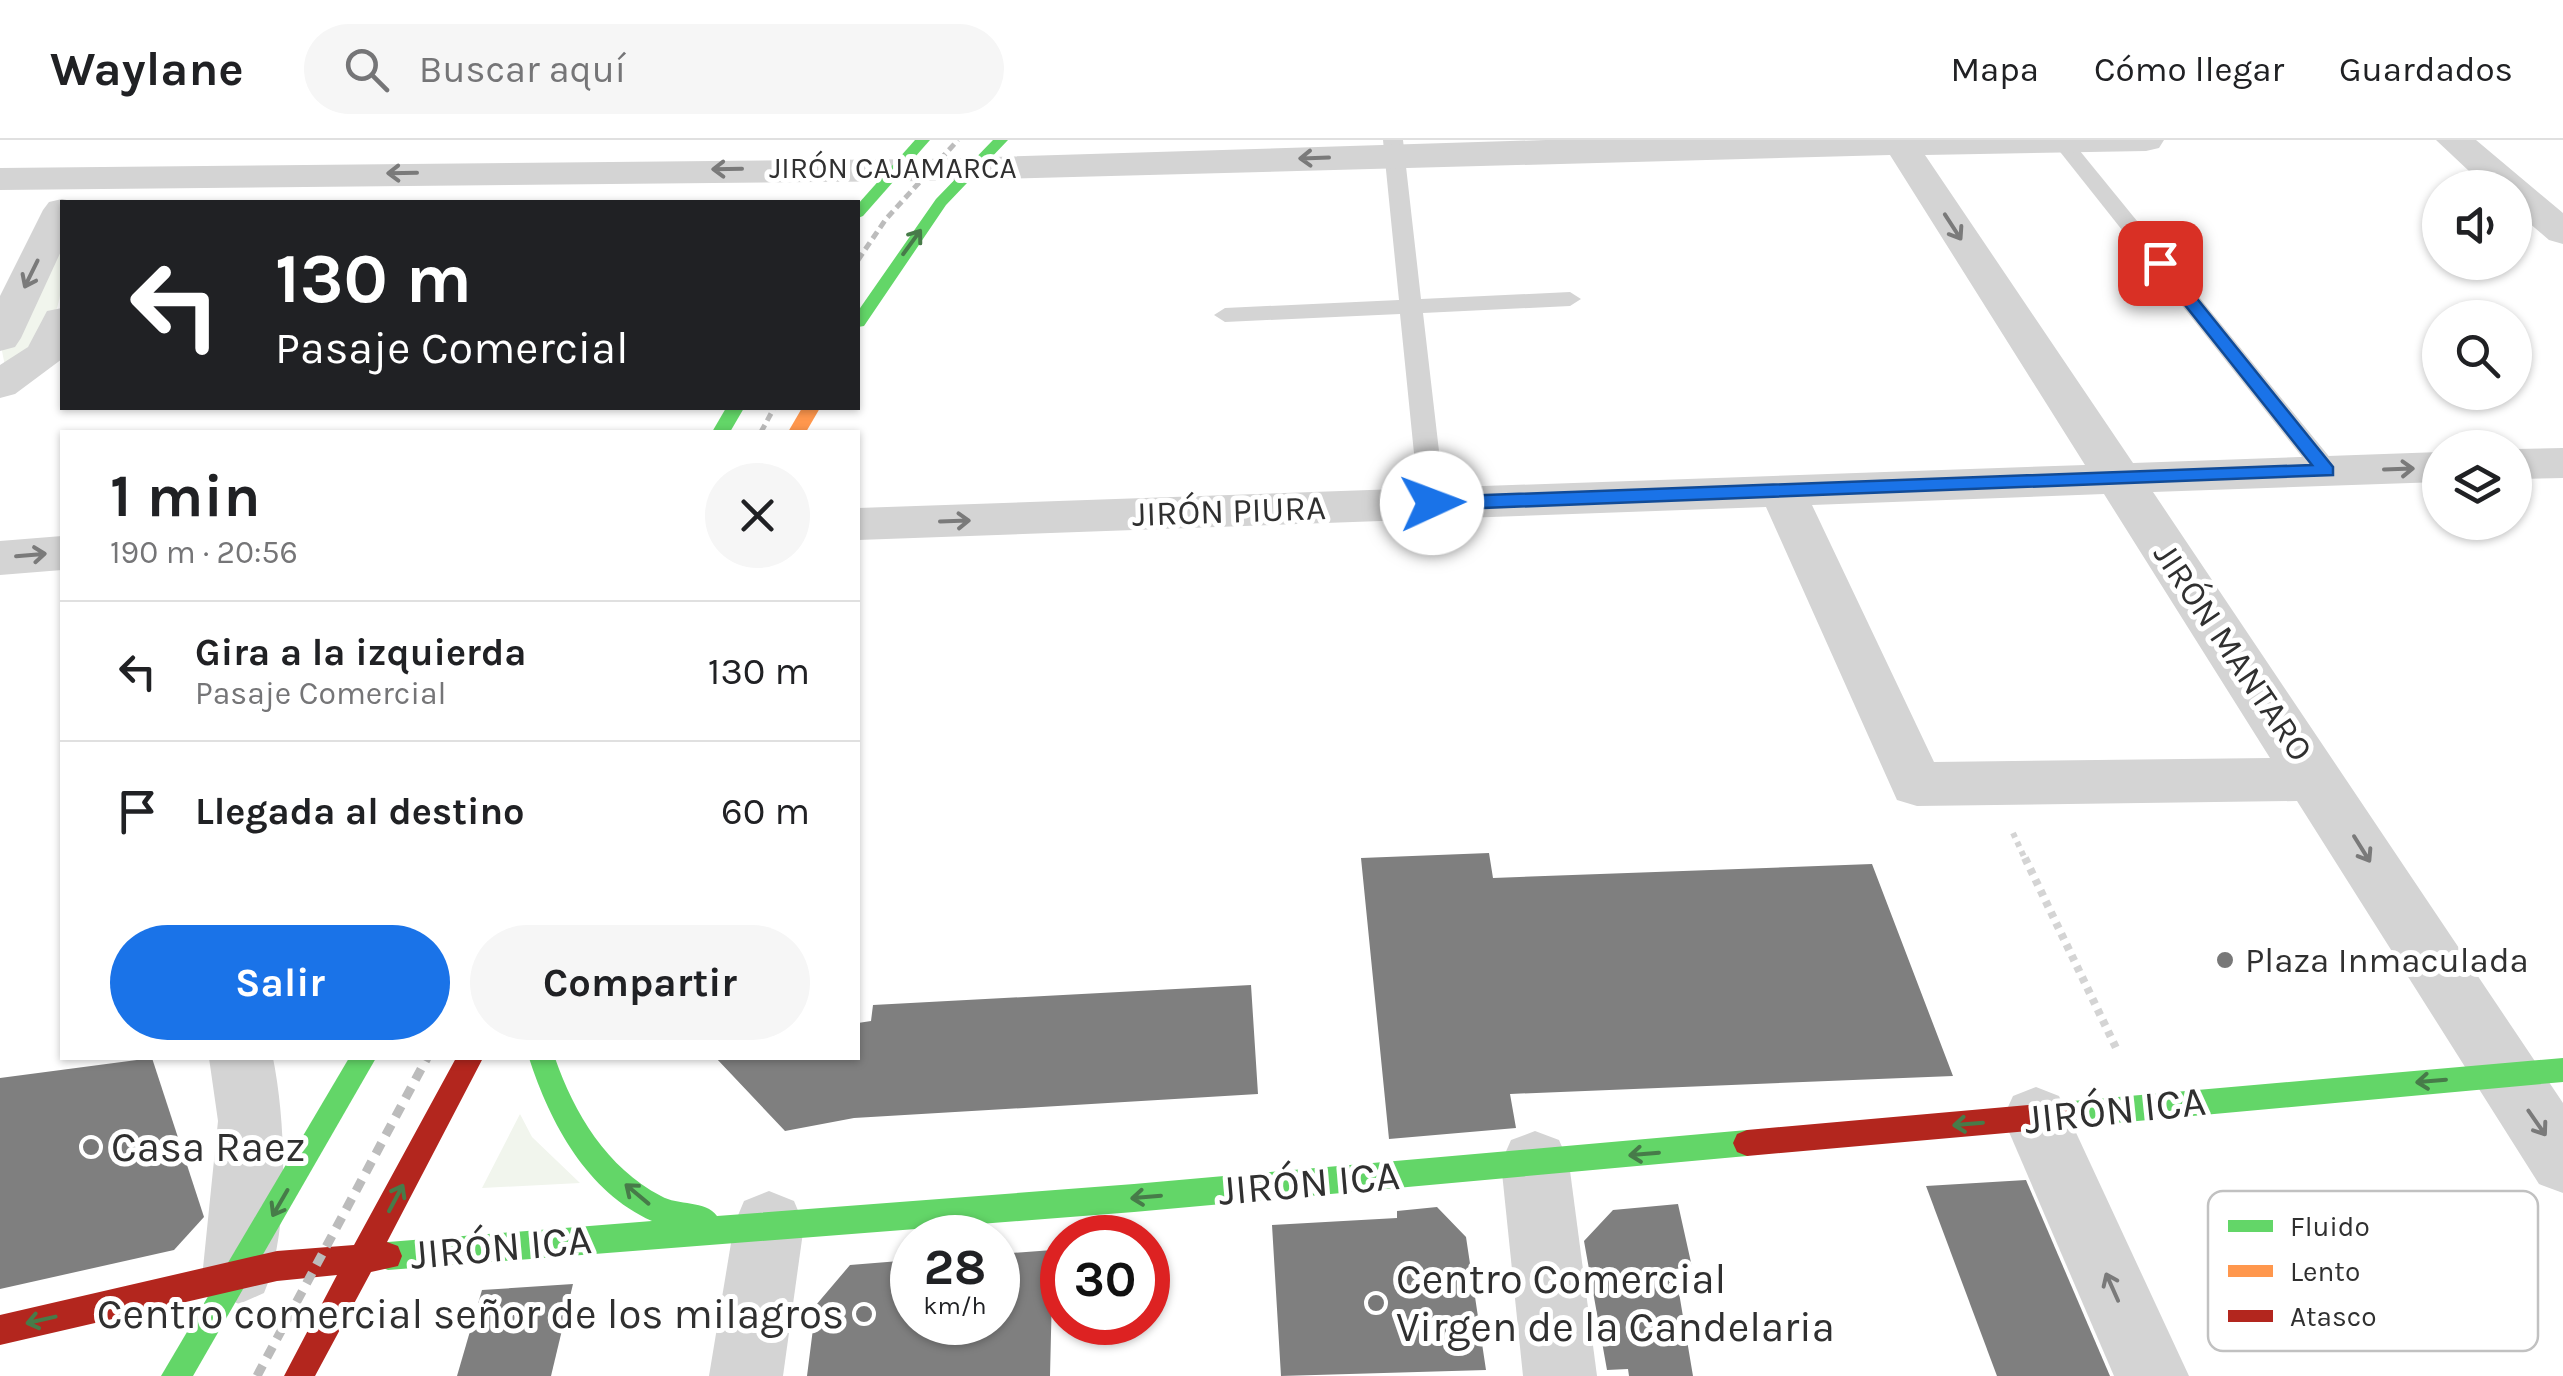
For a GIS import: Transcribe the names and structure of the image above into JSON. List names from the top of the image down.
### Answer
{
  "streets": {
    "street": [
      "JIRÓN CAJAMARCA",
      "JIRÓN PIURA",
      "JIRÓN MANTARO",
      "JIRÓN ICA"
    ]
  },
  "crossings": [
    ["JIRÓN CAJAMARCA", "JIRÓN MANTARO"],
    ["JIRÓN PIURA", "JIRÓN MANTARO"],
    ["JIRÓN MANTARO", "JIRÓN ICA"]
  ],
  "one_way": ["JIRÓN CAJAMARCA", "JIRÓN PIURA", "JIRÓN ICA"],
  "places": [
    "Plaza Inmaculada",
    "Casa Raez",
    "Centro Comercial Virgen de la Candelaria",
    "Centro comercial señor de los milagros"
  ],
  "legend": ["Fluido", "Lento", "Atasco"],
  "page": {
    "header": "Waylane",
    "search": "Buscar aquí",
    "nav": ["Mapa", "Cómo llegar", "Guardados"],
    "turn": ["130 m", "Pasaje Comercial"],
    "heading": ["1 min", "190 m · 20:56"],
    "list": [
      {
        "name": "Gira a la izquierda",
        "note": "Pasaje Comercial",
        "value": "130 m"
      },
      {
        "name": "Llegada al destino",
        "value": "60 m"
      }
    ],
    "buttons": ["Salir", "Compartir"],
    "speed": "28 km/h",
    "limit": "30"
  }
}
